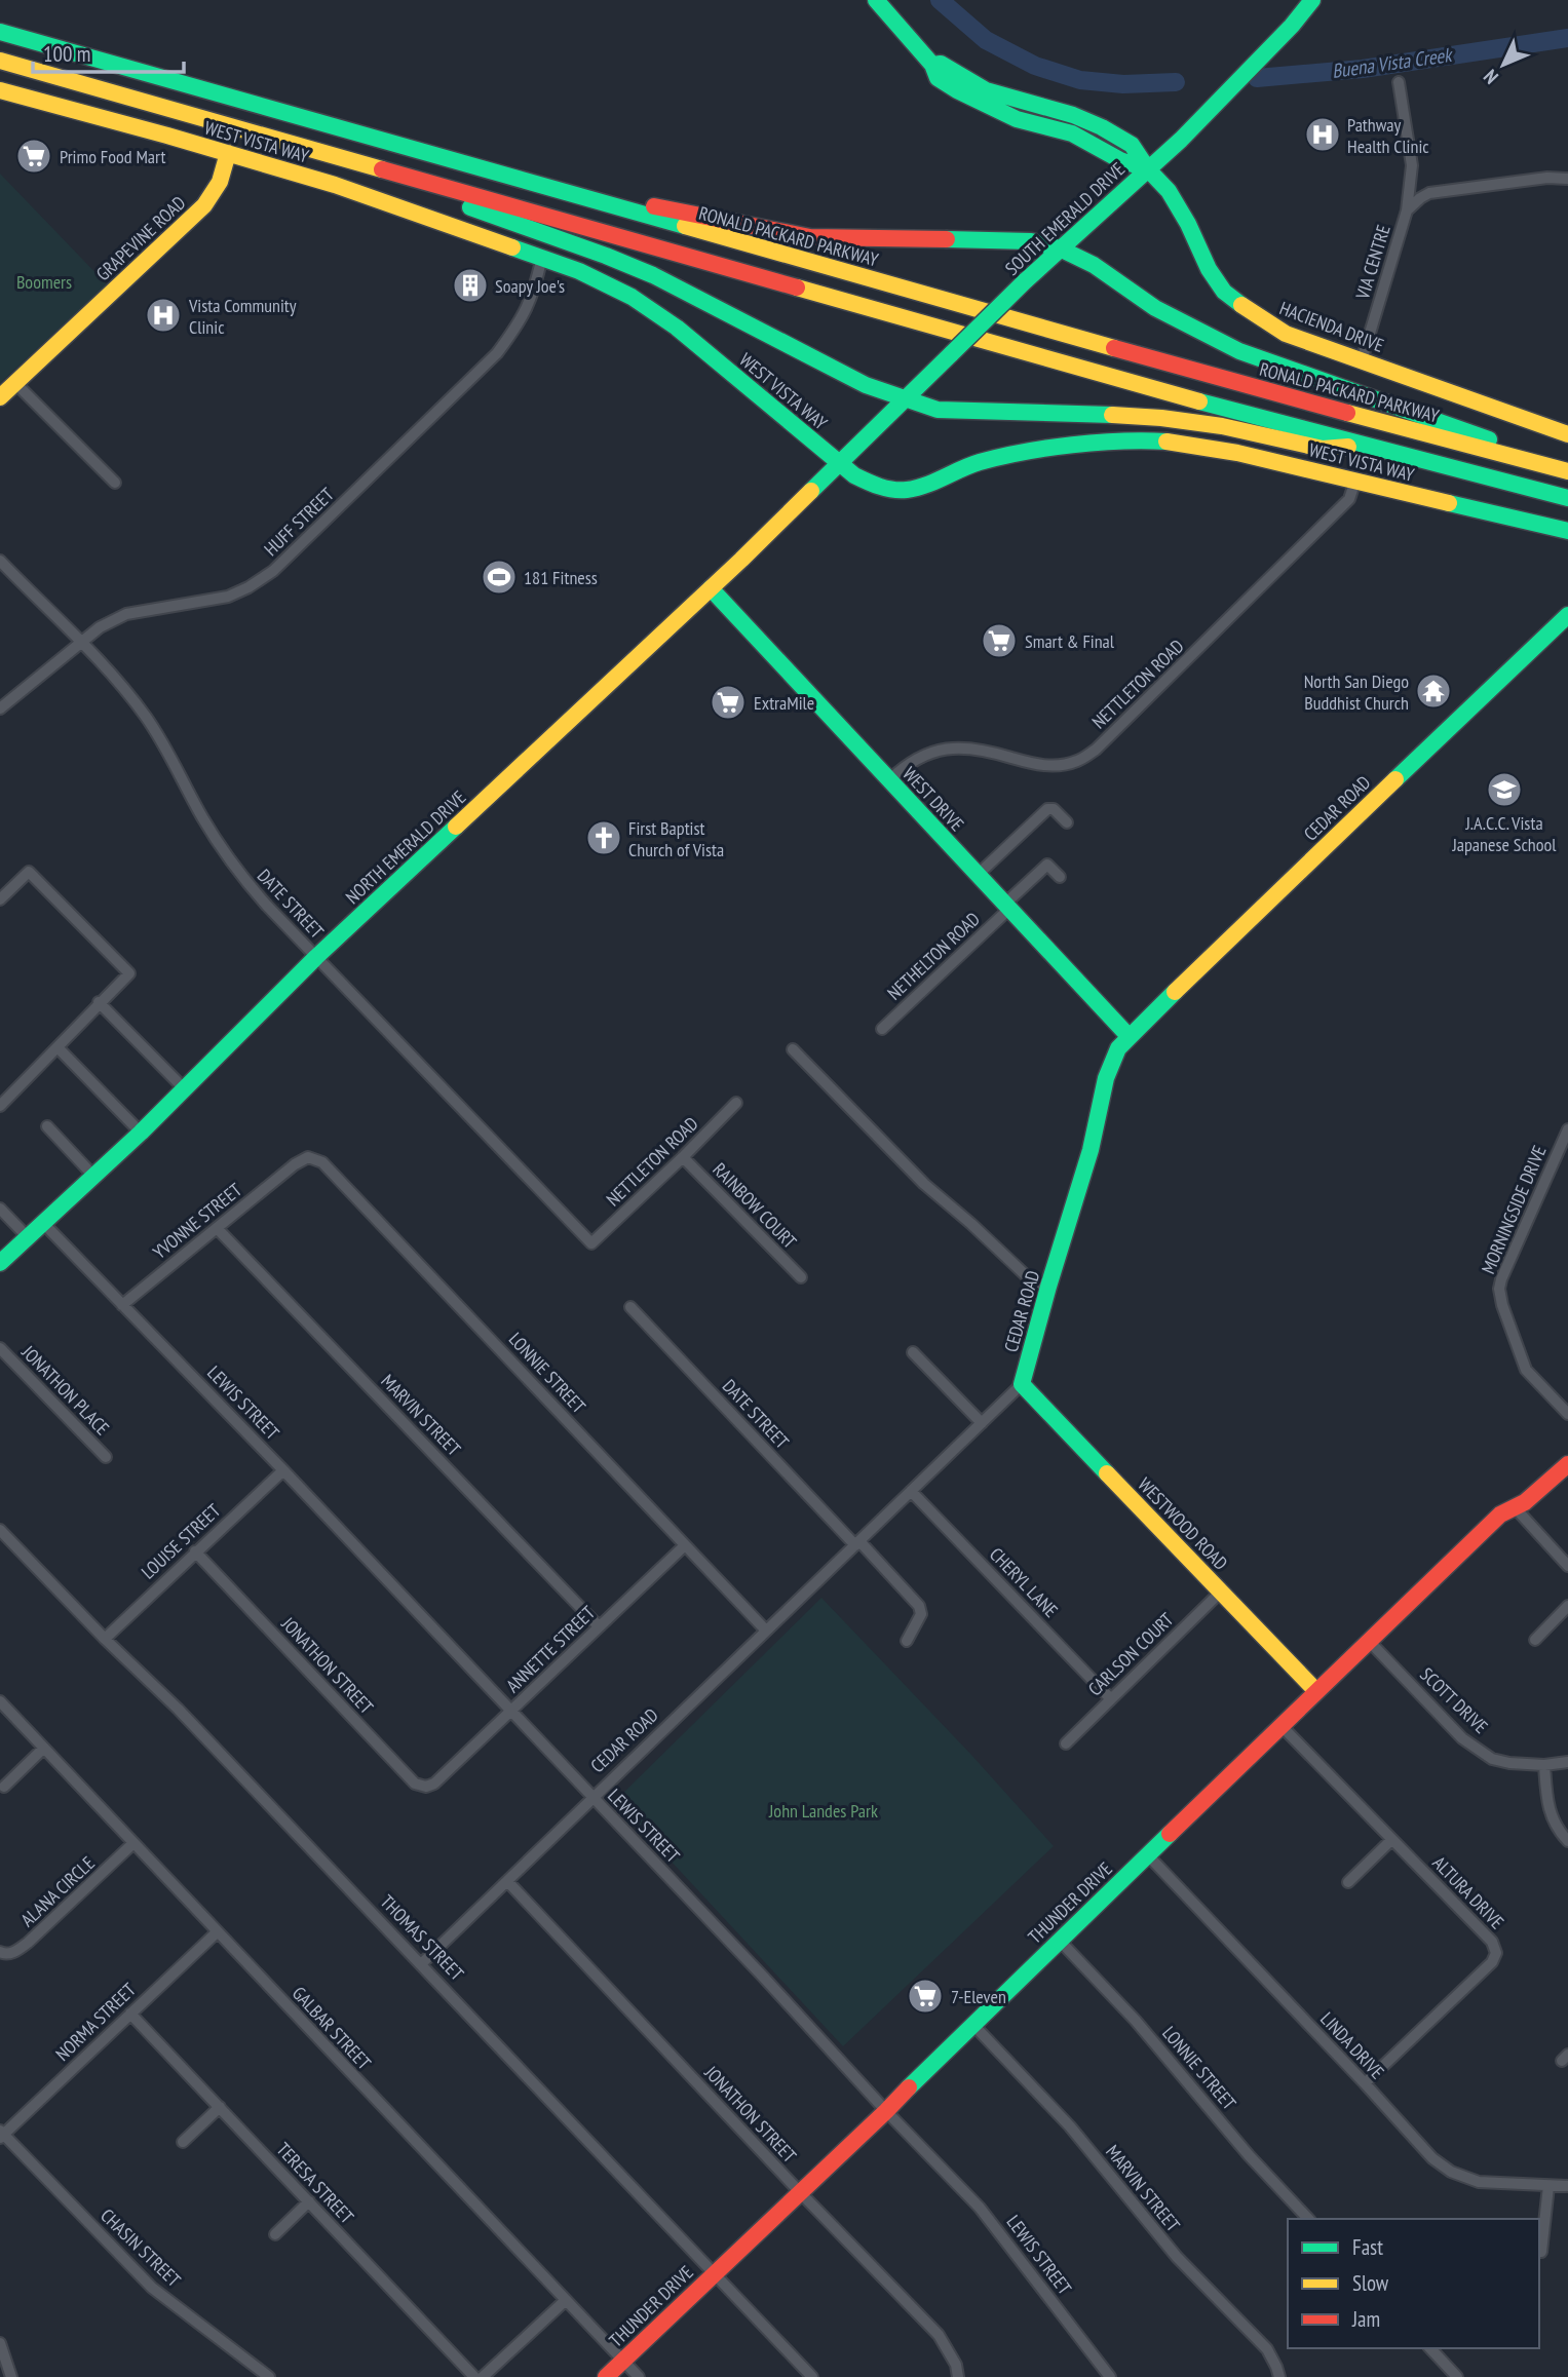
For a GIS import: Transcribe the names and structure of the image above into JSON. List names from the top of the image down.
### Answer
{
  "streets": {
    "main road": [
      "WEST VISTA WAY",
      "SOUTH EMERALD DRIVE",
      "RONALD PACKARD PARKWAY",
      "GRAPEVINE ROAD",
      "HACIENDA DRIVE",
      "WEST DRIVE",
      "CEDAR ROAD",
      "NORTH EMERALD DRIVE",
      "WESTWOOD ROAD",
      "THUNDER DRIVE"
    ],
    "street": [
      "VIA CENTRE",
      "HUFF STREET",
      "NETTLETON ROAD",
      "DATE STREET",
      "NETHELTON ROAD",
      "RAINBOW COURT",
      "MORNINGSIDE DRIVE",
      "YVONNE STREET",
      "LONNIE STREET",
      "JONATHON PLACE",
      "LEWIS STREET",
      "MARVIN STREET",
      "LOUISE STREET",
      "CHERYL LANE",
      "ANNETTE STREET",
      "CARLSON COURT",
      "JONATHON STREET",
      "SCOTT DRIVE",
      "ALANA CIRCLE",
      "ALTURA DRIVE",
      "THOMAS STREET",
      "NORMA STREET",
      "GALBAR STREET",
      "LINDA DRIVE",
      "TERESA STREET",
      "CHASIN STREET"
    ]
  },
  "crossings": [
    ["WEST VISTA WAY", "SOUTH EMERALD DRIVE"],
    ["WEST VISTA WAY", "GRAPEVINE ROAD"],
    ["WEST VISTA WAY", "HUFF STREET"],
    ["WEST VISTA WAY", "NETTLETON ROAD"],
    ["WEST VISTA WAY", "NORTH EMERALD DRIVE"],
    ["SOUTH EMERALD DRIVE", "HACIENDA DRIVE"],
    ["SOUTH EMERALD DRIVE", "NORTH EMERALD DRIVE"],
    ["VIA CENTRE", "HACIENDA DRIVE"],
    ["HUFF STREET", "DATE STREET"],
    ["NETTLETON ROAD", "WEST DRIVE"],
    ["NETTLETON ROAD", "DATE STREET"],
    ["NETTLETON ROAD", "RAINBOW COURT"],
    ["WEST DRIVE", "CEDAR ROAD"],
    ["WEST DRIVE", "NORTH EMERALD DRIVE"],
    ["WEST DRIVE", "NETHELTON ROAD"],
    ["CEDAR ROAD", "DATE STREET"],
    ["CEDAR ROAD", "LONNIE STREET"],
    ["CEDAR ROAD", "LEWIS STREET"],
    ["CEDAR ROAD", "WESTWOOD ROAD"],
    ["CEDAR ROAD", "CHERYL LANE"],
    ["CEDAR ROAD", "JONATHON STREET"],
    ["CEDAR ROAD", "THOMAS STREET"],
    ["NORTH EMERALD DRIVE", "DATE STREET"],
    ["NORTH EMERALD DRIVE", "LEWIS STREET"],
    ["YVONNE STREET", "LONNIE STREET"],
    ["YVONNE STREET", "LEWIS STREET"],
    ["YVONNE STREET", "MARVIN STREET"],
    ["LONNIE STREET", "ANNETTE STREET"],
    ["LONNIE STREET", "THUNDER DRIVE"],
    ["LEWIS STREET", "LOUISE STREET"],
    ["LEWIS STREET", "ANNETTE STREET"],
    ["LEWIS STREET", "THUNDER DRIVE"],
    ["MARVIN STREET", "ANNETTE STREET"],
    ["MARVIN STREET", "THUNDER DRIVE"],
    ["WESTWOOD ROAD", "CARLSON COURT"],
    ["WESTWOOD ROAD", "THUNDER DRIVE"],
    ["LOUISE STREET", "JONATHON STREET"],
    ["LOUISE STREET", "THOMAS STREET"],
    ["CHERYL LANE", "CARLSON COURT"],
    ["ANNETTE STREET", "JONATHON STREET"],
    ["JONATHON STREET", "THUNDER DRIVE"],
    ["SCOTT DRIVE", "THUNDER DRIVE"],
    ["ALANA CIRCLE", "GALBAR STREET"],
    ["ALTURA DRIVE", "THUNDER DRIVE"],
    ["ALTURA DRIVE", "LINDA DRIVE"],
    ["THUNDER DRIVE", "THOMAS STREET"],
    ["THUNDER DRIVE", "GALBAR STREET"],
    ["THUNDER DRIVE", "LINDA DRIVE"],
    ["NORMA STREET", "GALBAR STREET"],
    ["NORMA STREET", "TERESA STREET"],
    ["NORMA STREET", "CHASIN STREET"]
  ],
  "water": ["Buena Vista Creek"],
  "parks": ["Boomers", "John Landes Park"],
  "places": {
    "hospital": ["Pathway Health Clinic", "Vista Community Clinic"],
    "supermarket": [
      "Primo Food Mart",
      "Smart & Final",
      "ExtraMile",
      "7-Eleven"
    ],
    "building": ["Soapy Joe's"],
    "sports": ["181 Fitness"],
    "temple": ["North San Diego Buddhist Church"],
    "school or university": ["J.A.C.C. Vista Japanese School"],
    "church": ["First Baptist Church of Vista"]
  },
  "legend": ["Fast", "Slow", "Jam"],
  "scale_bar": "100 m",
  "north": "bottom left"
}
